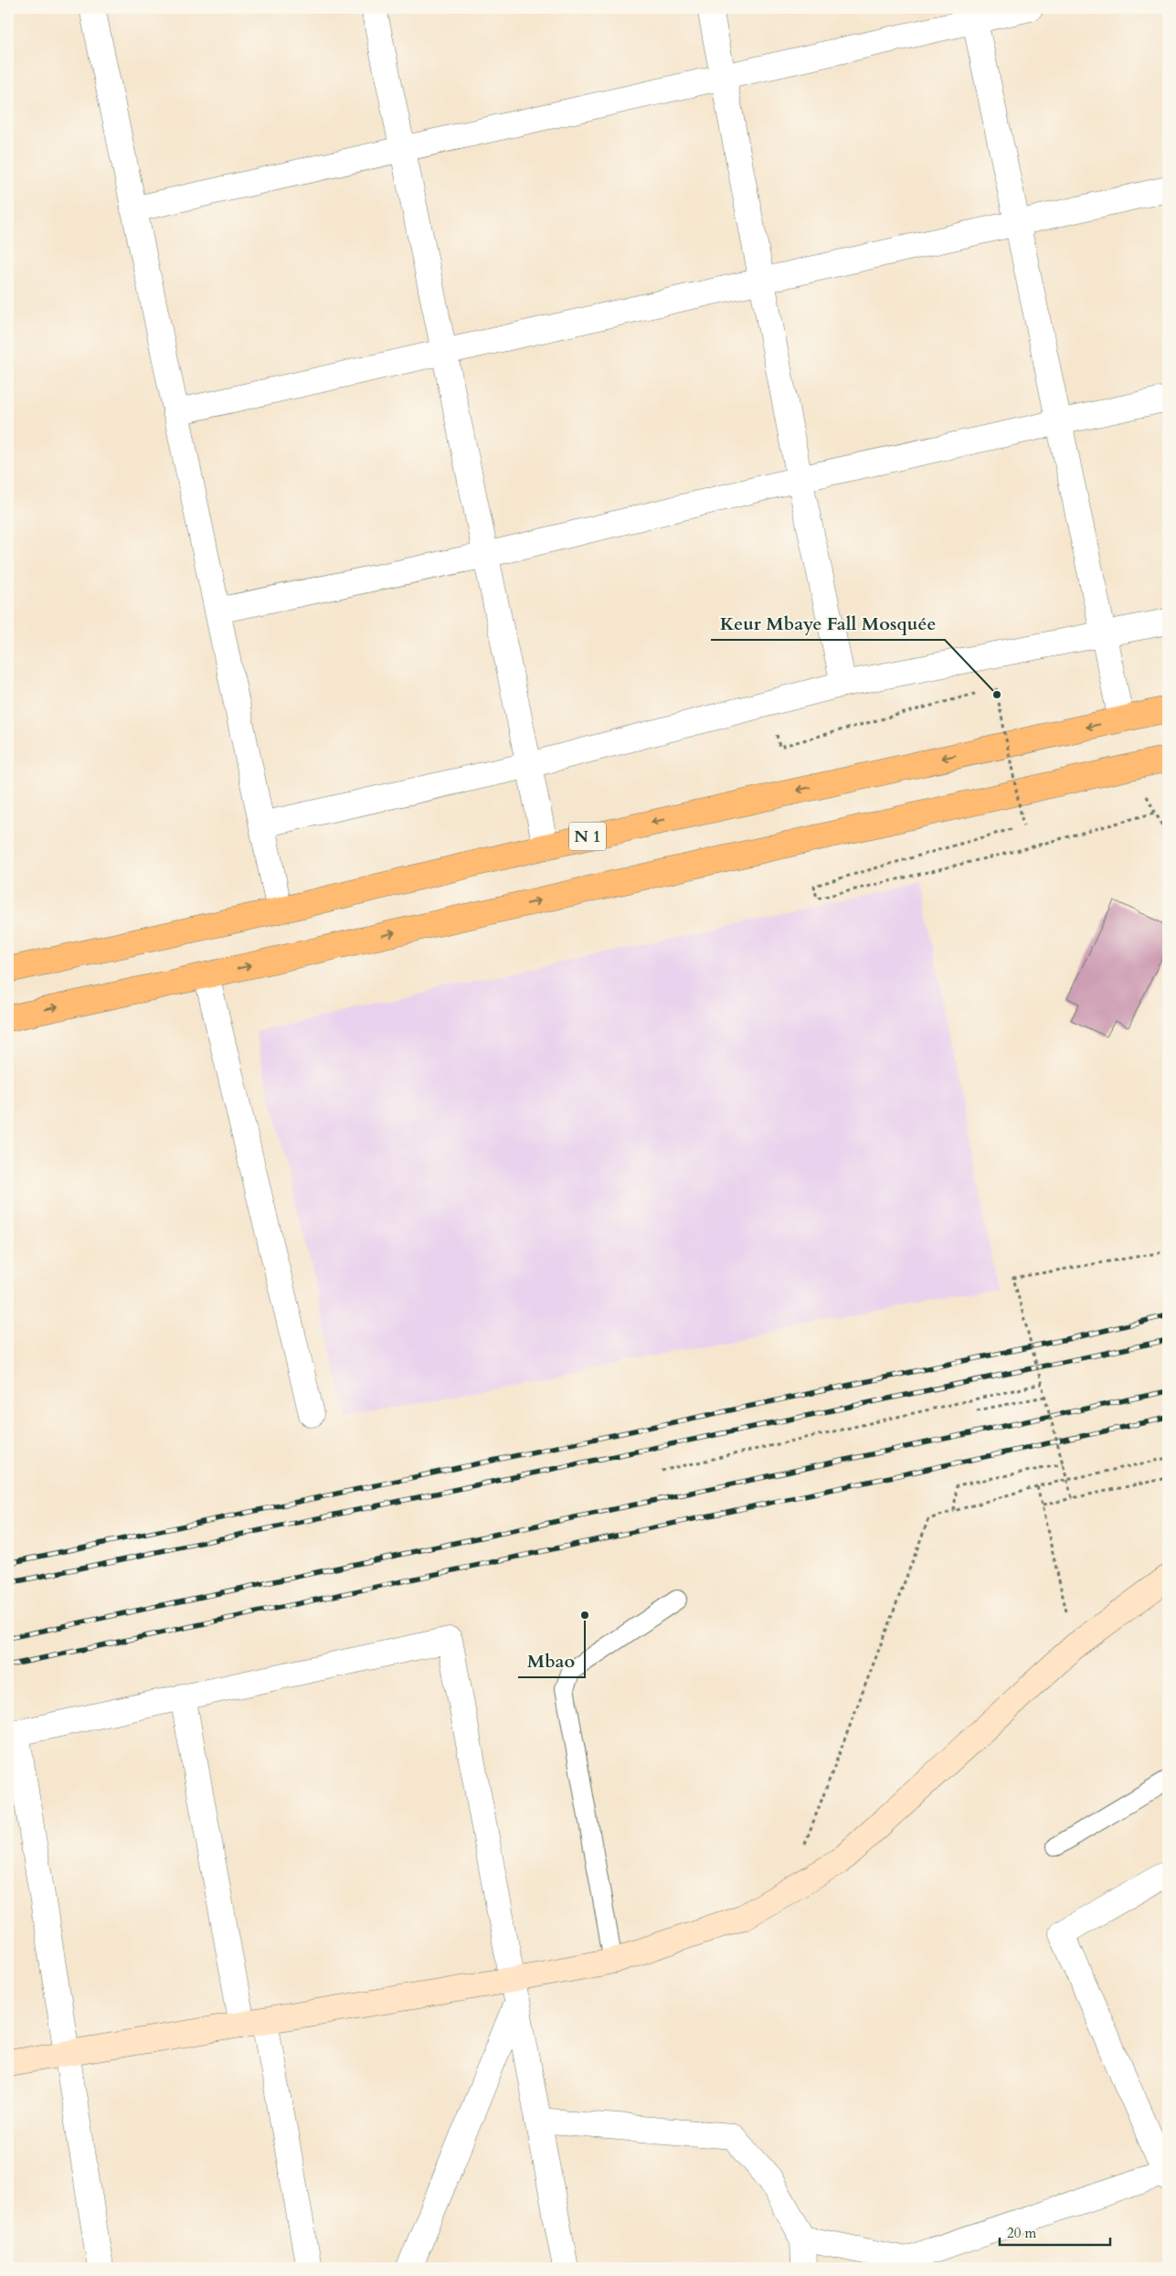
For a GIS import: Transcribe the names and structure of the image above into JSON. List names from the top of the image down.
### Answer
{
  "streets": {
    "highway": ["N 1"]
  },
  "places": ["Keur Mbaye Fall Mosquée", "Mbao"],
  "scale_bar": "20 m"
}
